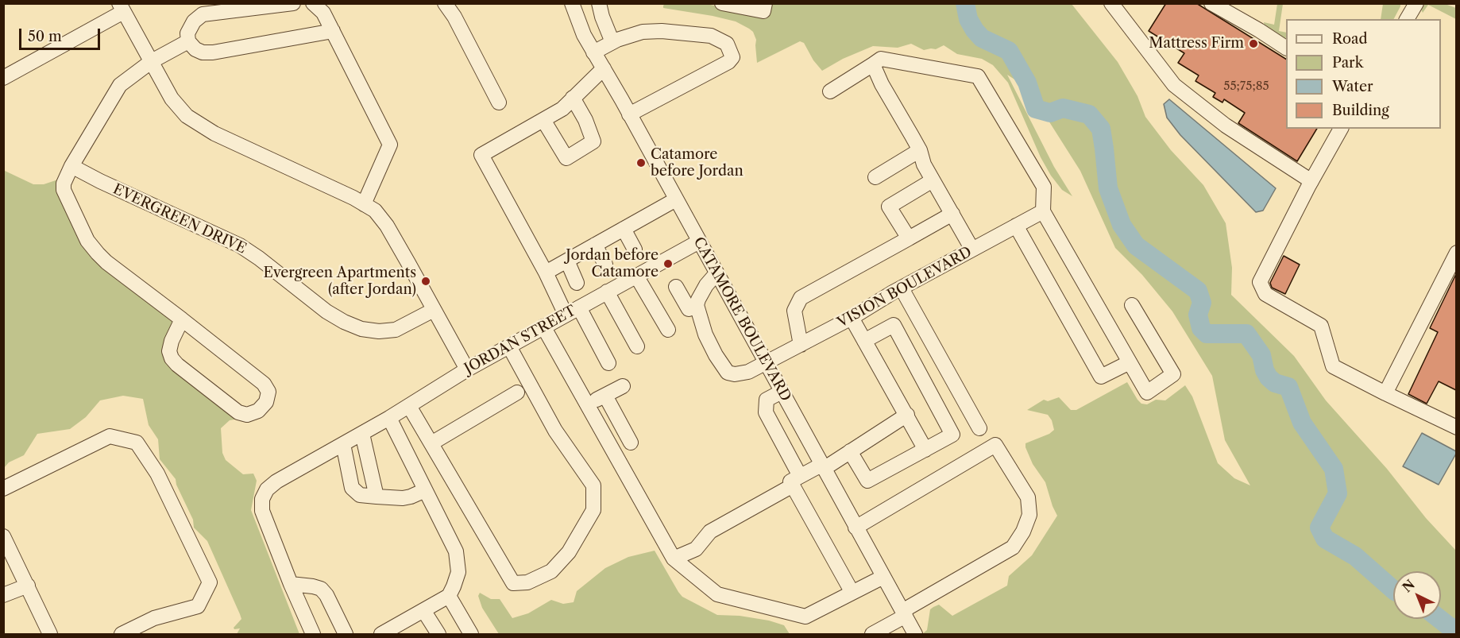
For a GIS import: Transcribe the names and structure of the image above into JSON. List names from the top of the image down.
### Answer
{
  "streets": {
    "street": [
      "EVERGREEN DRIVE",
      "VISION BOULEVARD",
      "CATAMORE BOULEVARD",
      "JORDAN STREET"
    ]
  },
  "crossings": [
    ["VISION BOULEVARD", "CATAMORE BOULEVARD"],
    ["CATAMORE BOULEVARD", "JORDAN STREET"]
  ],
  "places": [
    "Mattress Firm",
    "Catamore before Jordan",
    "Jordan before Catamore",
    "Evergreen Apartments (after Jordan)"
  ],
  "house_numbers": ["55;75;85"],
  "legend": [
    "Road",
    "Park",
    "Water",
    "Building"
  ],
  "scale_bar": "50 m",
  "north": "top left"
}
